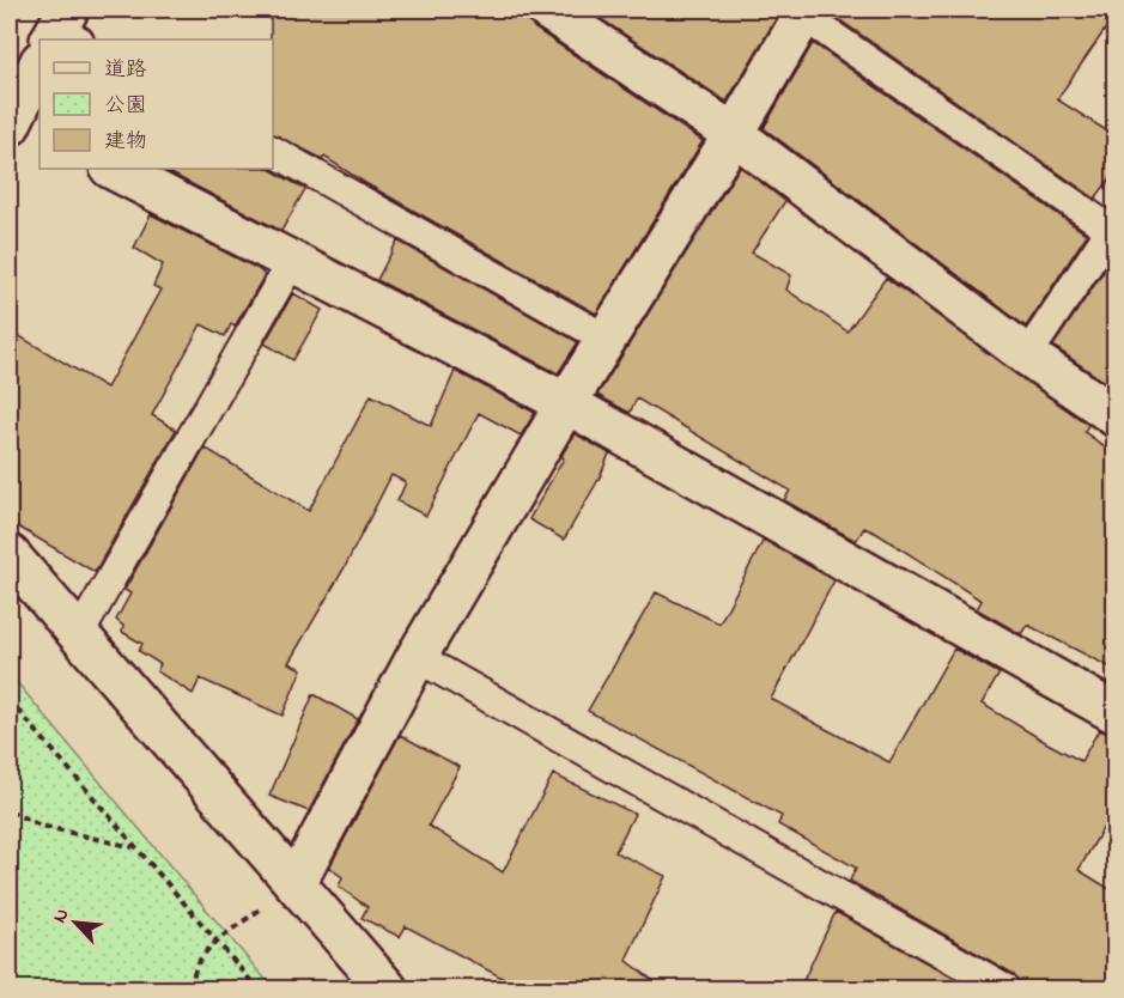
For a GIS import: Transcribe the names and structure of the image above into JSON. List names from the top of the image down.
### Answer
{
  "legend": ["道路", "公園", "建物"],
  "north": "top left"
}
